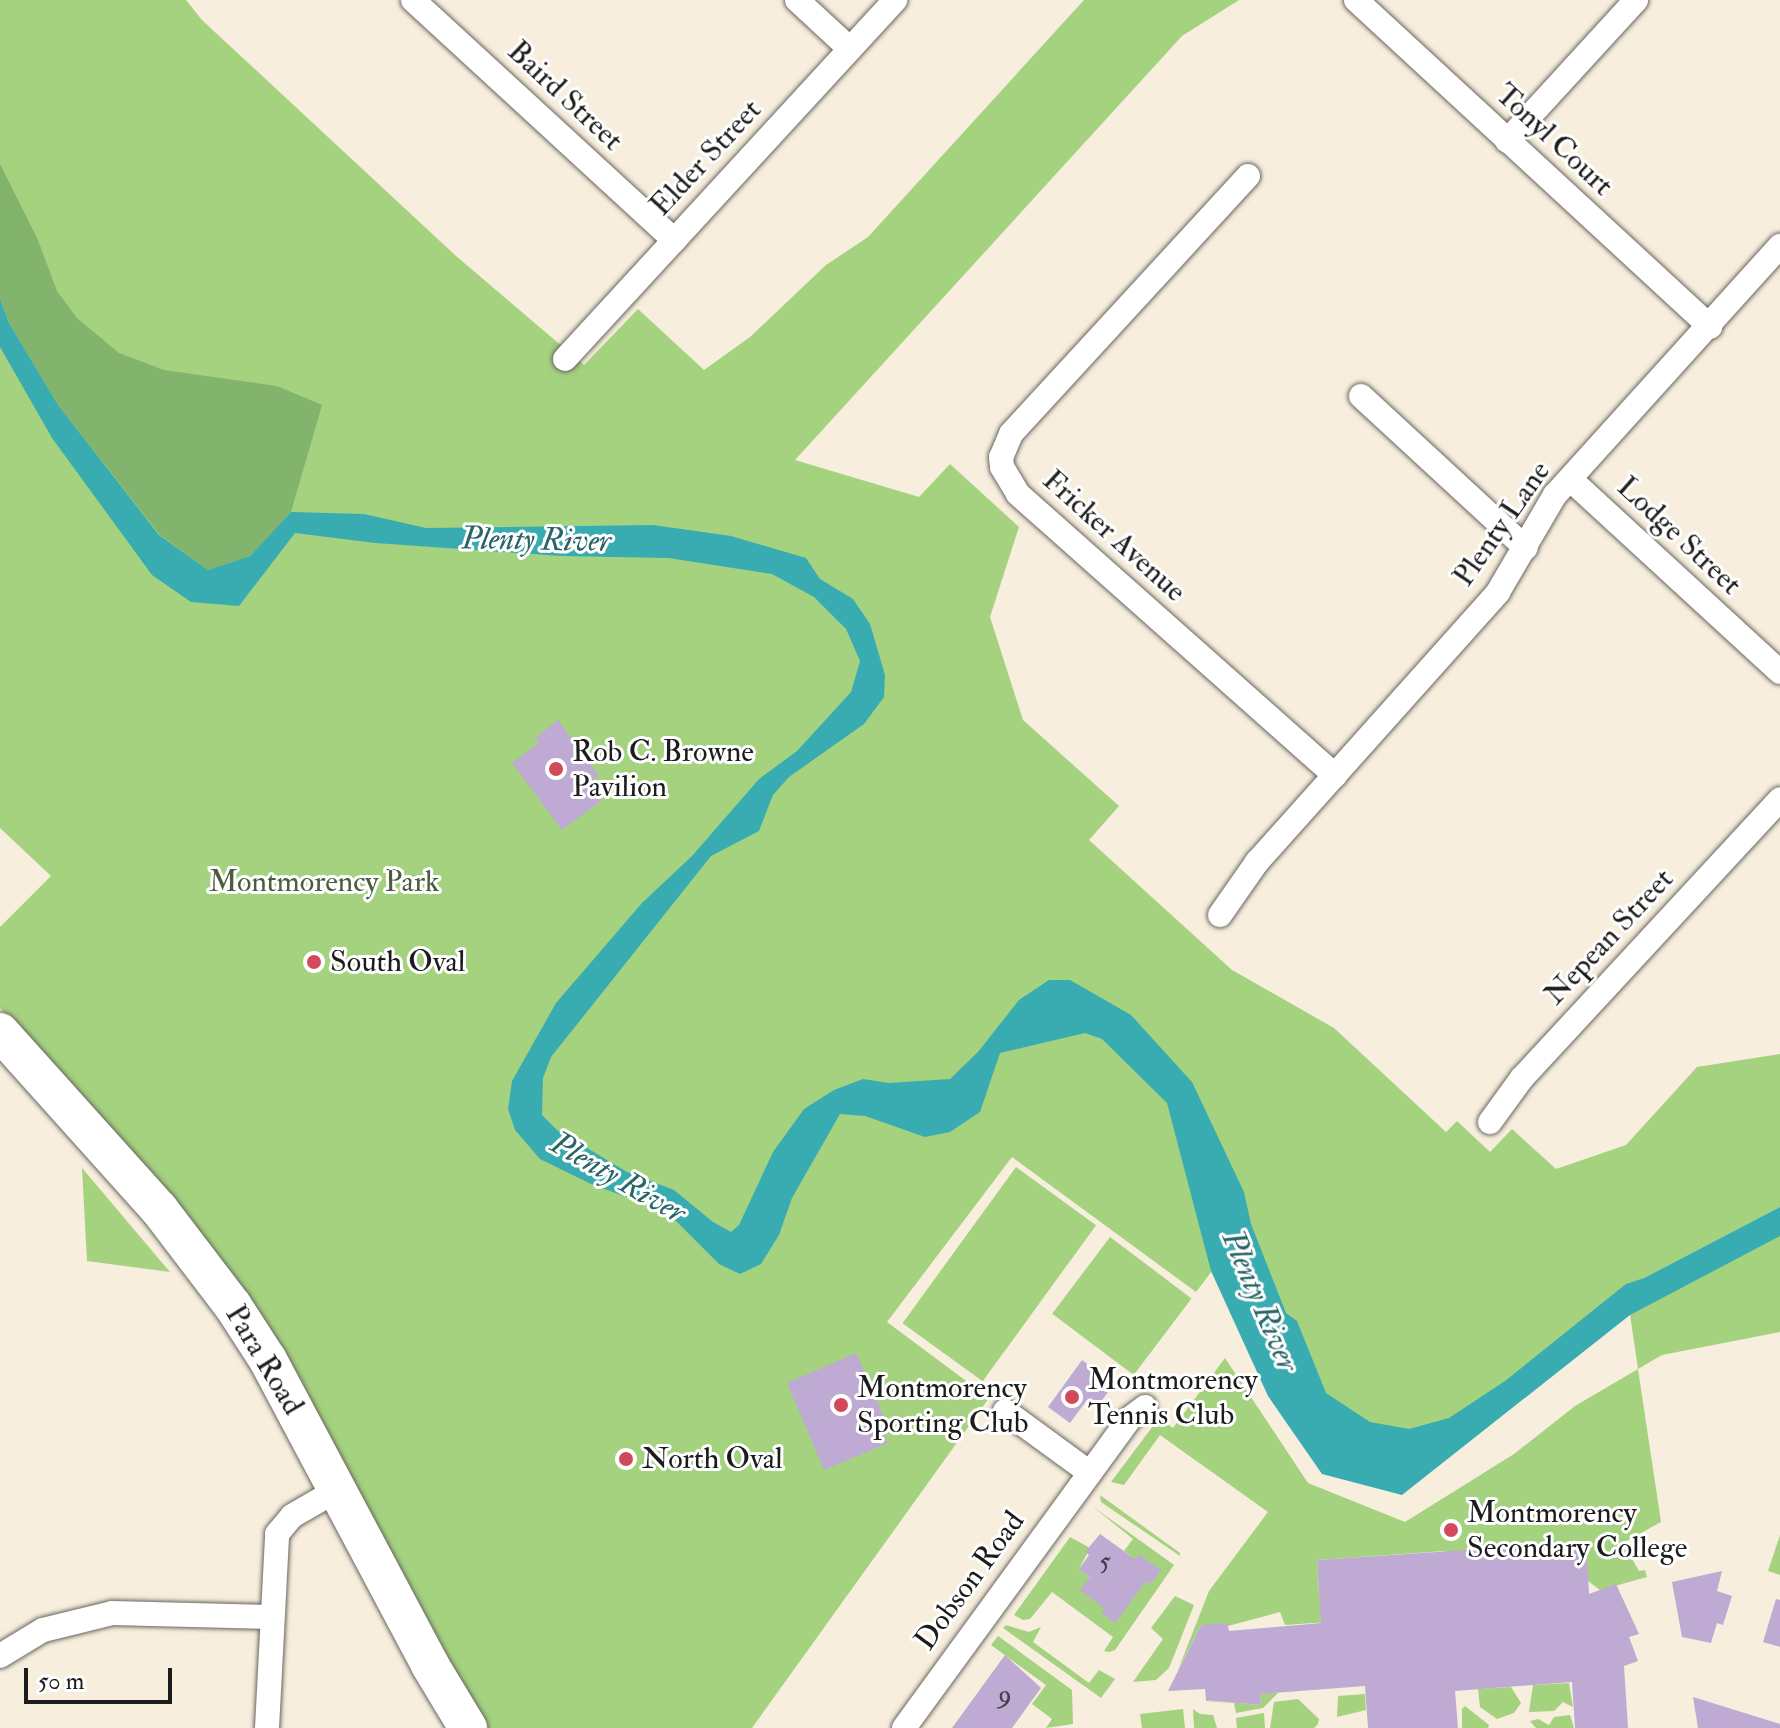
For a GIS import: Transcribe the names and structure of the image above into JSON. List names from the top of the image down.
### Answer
{
  "streets": {
    "main road": ["Para Road"],
    "street": [
      "Baird Street",
      "Tonyl Court",
      "Elder Street",
      "Plenty Lane",
      "Fricker Avenue",
      "Lodge Street",
      "Nepean Street",
      "Dobson Road"
    ]
  },
  "crossings": [
    ["Baird Street", "Elder Street"],
    ["Tonyl Court", "Plenty Lane"],
    ["Plenty Lane", "Fricker Avenue"],
    ["Plenty Lane", "Lodge Street"]
  ],
  "water": ["Plenty River"],
  "parks": ["Montmorency Park"],
  "places": [
    "Rob C. Browne Pavilion",
    "South Oval",
    "Montmorency Tennis Club",
    "Montmorency Sporting Club",
    "North Oval",
    "Montmorency Secondary College"
  ],
  "house_numbers": ["5", "9"],
  "scale_bar": "50 m"
}
